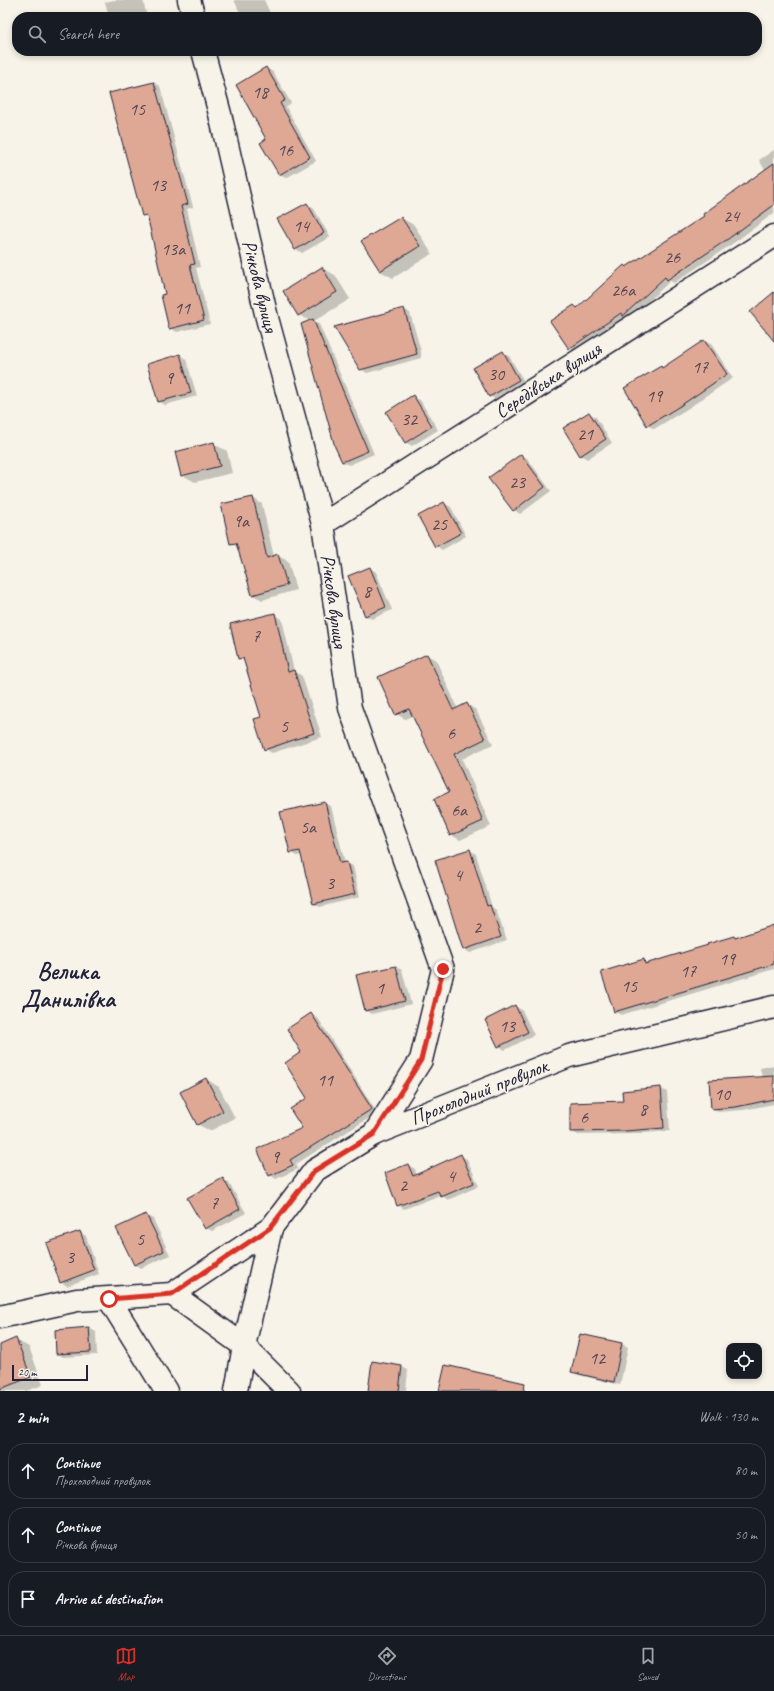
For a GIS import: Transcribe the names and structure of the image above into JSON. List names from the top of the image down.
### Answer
{
  "streets": {
    "street": ["Річкова вулиця", "Середівська вулиця", "Прохолодний провулок"]
  },
  "crossings": [
    ["Річкова вулиця", "Середівська вулиця"],
    ["Річкова вулиця", "Прохолодний провулок"]
  ],
  "districts": ["Велика Данилівка"],
  "house_numbers": [
    "18",
    "15",
    "16",
    "13",
    "24",
    "14",
    "13а",
    "26",
    "26а",
    "11",
    "17",
    "30",
    "9",
    "19",
    "32",
    "21",
    "23",
    "9а",
    "25",
    "8",
    "7",
    "5",
    "6",
    "6а",
    "5а",
    "4",
    "3",
    "2",
    "19",
    "17",
    "15",
    "1",
    "13",
    "11",
    "10",
    "8",
    "6",
    "9",
    "4",
    "2",
    "7",
    "5",
    "3",
    "12"
  ],
  "scale_bar": "20 m",
  "page": {
    "search": "Search here",
    "scale": "20 m",
    "heading": ["2 min", "Walk · 130 m"],
    "list": [
      ["Continue", "Прохолодний провулок", "80 m"],
      ["Continue", "Річкова вулиця", "50 m"],
      "Arrive at destination"
    ],
    "nav": ["Map", "Directions", "Saved"]
  }
}
